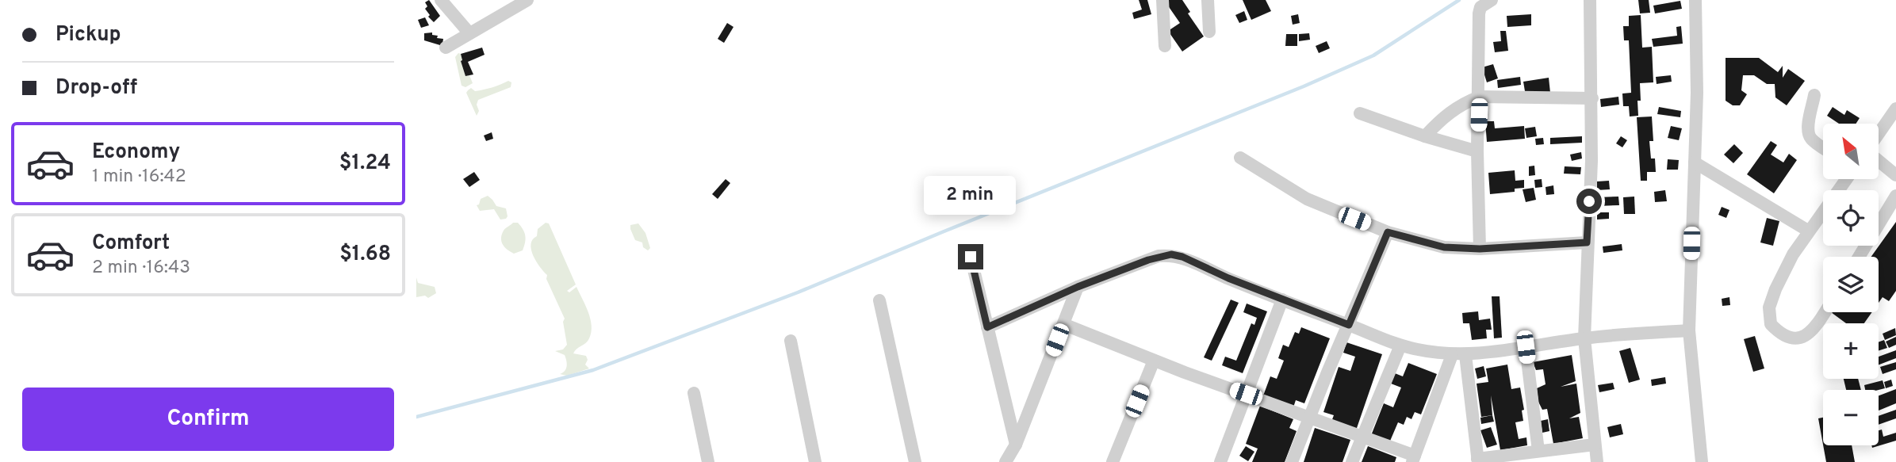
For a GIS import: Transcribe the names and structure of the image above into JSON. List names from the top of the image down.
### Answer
{
  "north": "top left",
  "page": {
    "banner": ["Pickup", "Drop-off"],
    "list": [
      {
        "name": "Economy",
        "note": "1 min · 16:42",
        "value": "$1.24"
      },
      {
        "name": "Comfort",
        "note": "2 min · 16:43",
        "value": "$1.68"
      }
    ],
    "map_buttons": ["+", "−"],
    "bubble": "2 min",
    "buttons": "Confirm"
  }
}
